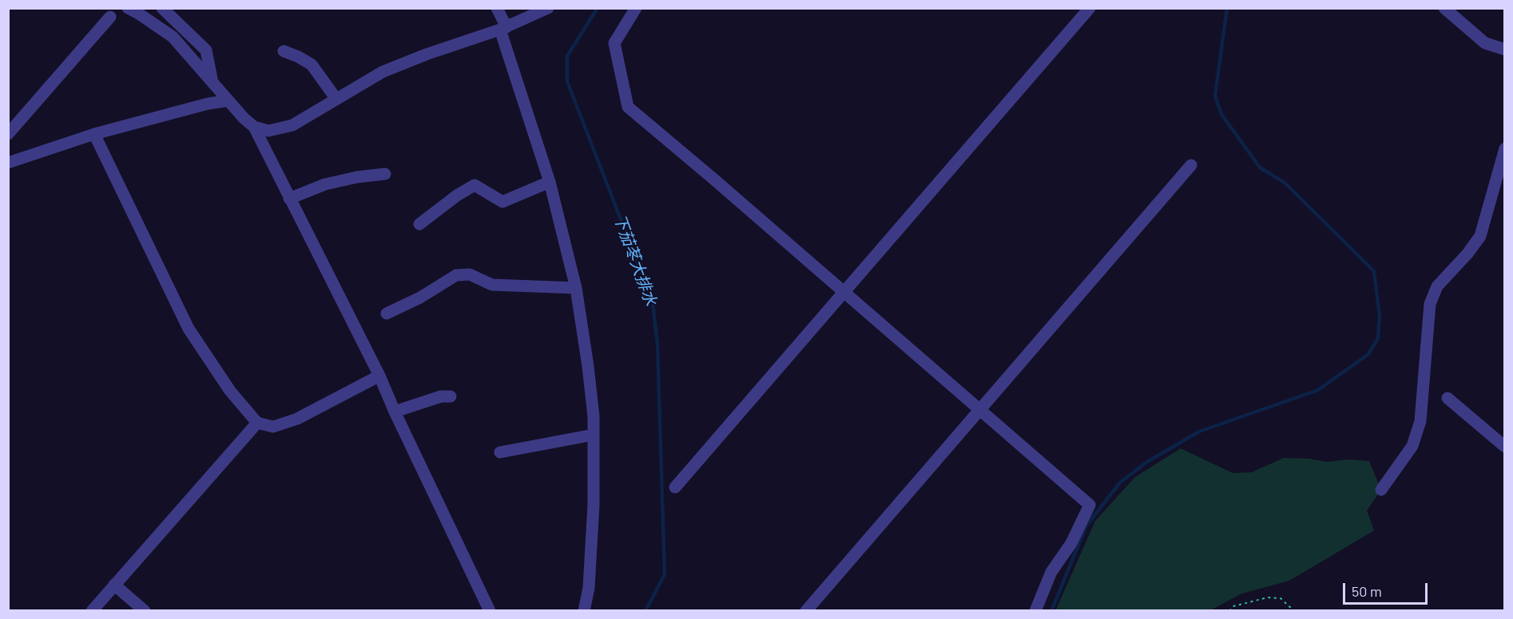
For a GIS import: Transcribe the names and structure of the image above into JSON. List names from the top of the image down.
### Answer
{
  "water": ["下茄苳大排水"],
  "scale_bar": "50 m"
}
